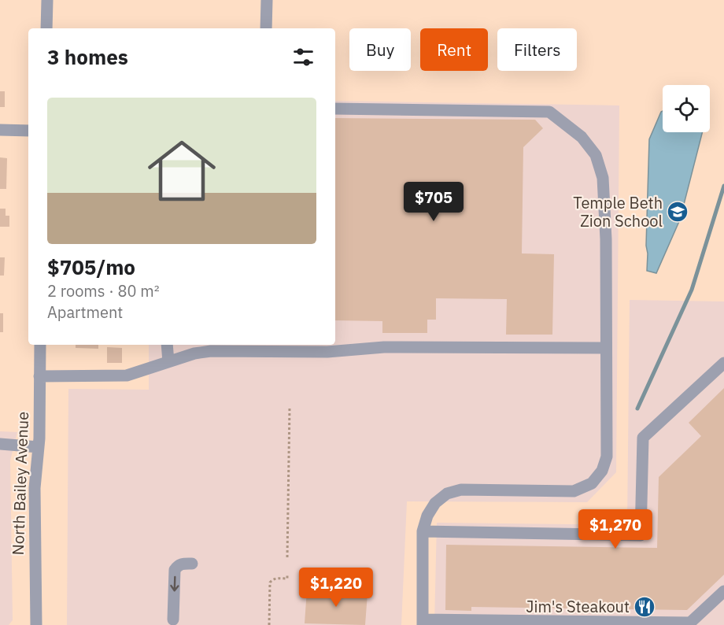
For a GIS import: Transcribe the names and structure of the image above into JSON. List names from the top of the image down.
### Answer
{
  "streets": {
    "street": ["North Bailey Avenue"]
  },
  "places": {
    "school or university": ["Temple Beth Zion School"],
    "restaurant": ["Jim's Steakout"]
  },
  "page": {
    "chip": ["Buy", "Rent", "Filters"],
    "heading": "3 homes",
    "list": [
      {
        "name": "$705/mo",
        "note": "2 rooms · 80 m² · Apartment"
      }
    ],
    "price": ["$705", "$1,270", "$1,220"]
  }
}
